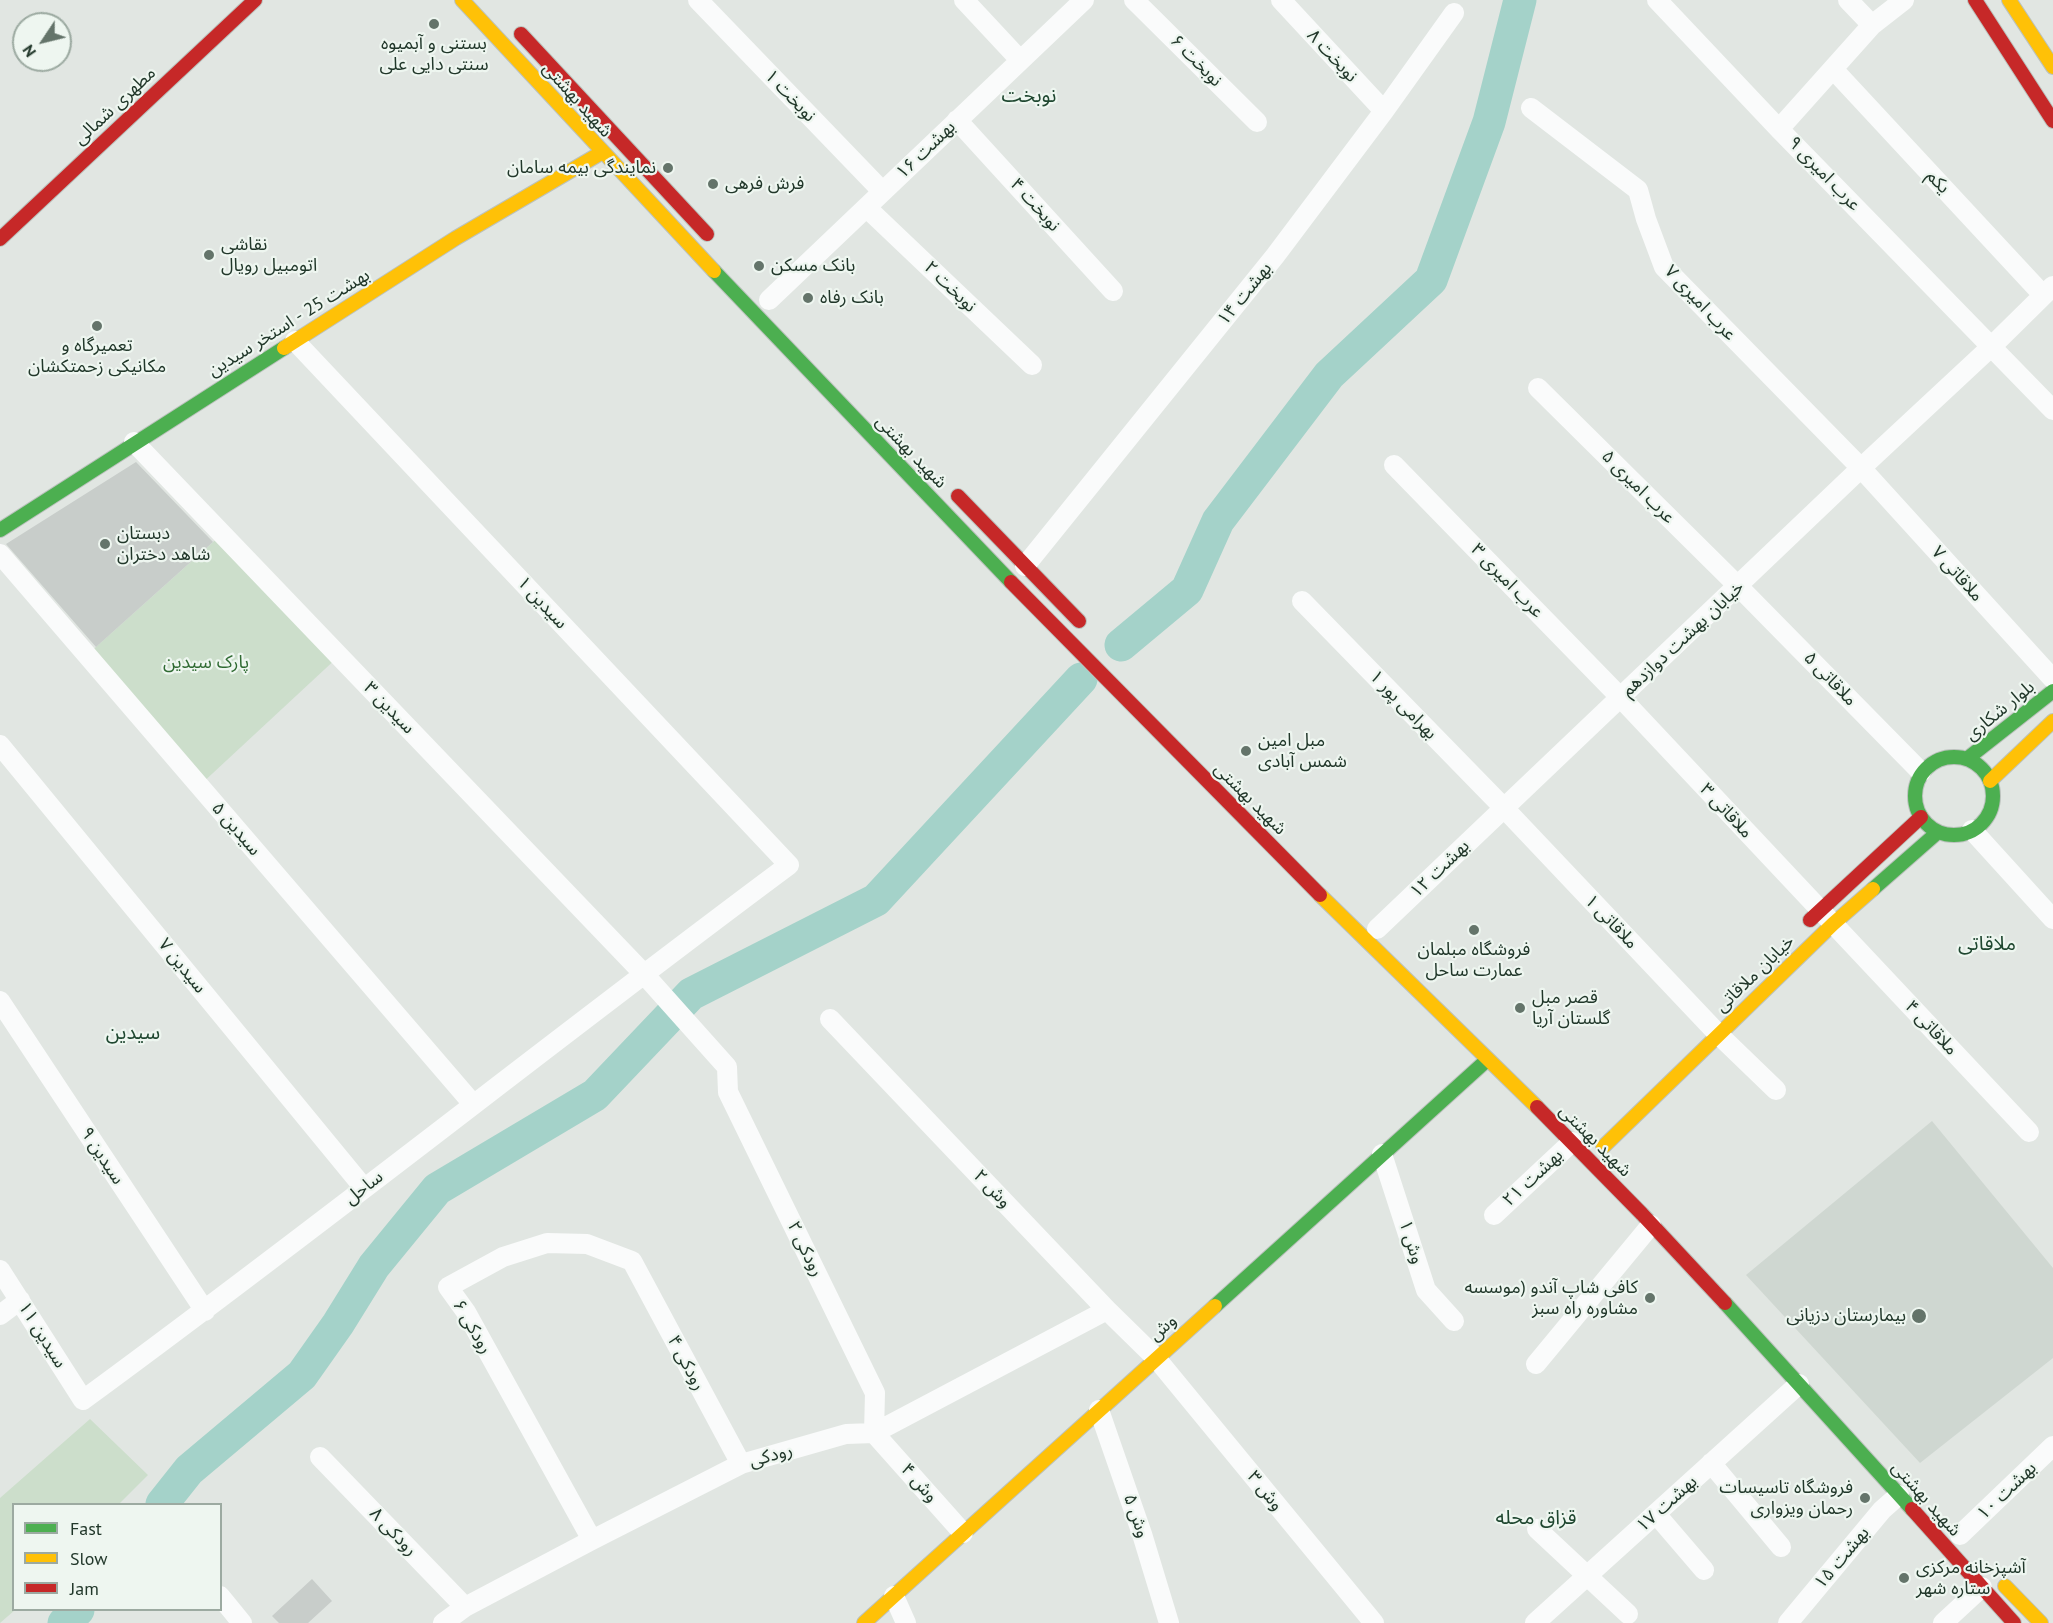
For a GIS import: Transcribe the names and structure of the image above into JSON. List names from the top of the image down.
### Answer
{
  "streets": {
    "main road": [
      "شهید بهشتی",
      "مطهری شمالی",
      "بهشت 25 - استخر سیدین",
      "بلوار شکاری",
      "خیابان ملاقاتی",
      "وش"
    ],
    "street": [
      "۸ نوبخت",
      "نوبخت ۶",
      "۱ نوبخت",
      "۱۶ بهشت",
      "۹ عرب امیری",
      "یکم",
      "۴ نوبخت",
      "۲ نوبخت",
      "بهشت ۱۴",
      "۷ عرب امیری",
      "۵ عرب امیری",
      "۷ ملاقاتی",
      "۳ عرب امیری",
      "سیدین ۱",
      "خیابان بهشت دوازدهم",
      "ملاقاتی ۵",
      "۱ بهرامی پور",
      "سیدین ۳",
      "ملاقاتی ۳",
      "سیدین ۵",
      "۱۲ بهشت",
      "ملاقاتی ۱",
      "سیدین ۷",
      "ملاقاتی ۴",
      "۹ سیدین",
      "بهشت ۲۱",
      "ساحل",
      "وش ۲",
      "وش ۱",
      "رودکی ۲",
      "رودکی ۶",
      "۱۱ سیدین",
      "رودکی ۴",
      "رودکی",
      "وش ۴",
      "وش ۳",
      "بهشت ۱۰",
      "بهشت ۱۷",
      "وش ۵",
      "رودکی ۸",
      "بهشت ۱۵"
    ]
  },
  "crossings": [
    ["۸ نوبخت", "بهشت ۱۴"],
    ["۱ نوبخت", "۱۶ بهشت"],
    ["شهید بهشتی", "بهشت ۱۴"],
    ["شهید بهشتی", "بهشت 25 - استخر سیدین"],
    ["شهید بهشتی", "خیابان ملاقاتی"],
    ["شهید بهشتی", "بهشت ۲۱"],
    ["شهید بهشتی", "وش"],
    ["شهید بهشتی", "بهشت ۱۷"],
    ["شهید بهشتی", "بهشت ۱۵"],
    ["۱۶ بهشت", "۴ نوبخت"],
    ["۱۶ بهشت", "۲ نوبخت"],
    ["۹ عرب امیری", "خیابان بهشت دوازدهم"],
    ["یکم", "خیابان بهشت دوازدهم"],
    ["۷ عرب امیری", "۷ ملاقاتی"],
    ["۷ عرب امیری", "خیابان بهشت دوازدهم"],
    ["بهشت 25 - استخر سیدین", "سیدین ۱"],
    ["بهشت 25 - استخر سیدین", "سیدین ۳"],
    ["۵ عرب امیری", "خیابان بهشت دوازدهم"],
    ["۵ عرب امیری", "ملاقاتی ۵"],
    ["۷ ملاقاتی", "خیابان بهشت دوازدهم"],
    ["۳ عرب امیری", "خیابان بهشت دوازدهم"],
    ["۳ عرب امیری", "ملاقاتی ۳"],
    ["سیدین ۱", "ساحل"],
    ["خیابان بهشت دوازدهم", "ملاقاتی ۵"],
    ["خیابان بهشت دوازدهم", "۱ بهرامی پور"],
    ["خیابان بهشت دوازدهم", "ملاقاتی ۳"],
    ["خیابان بهشت دوازدهم", "۱۲ بهشت"],
    ["خیابان بهشت دوازدهم", "ملاقاتی ۱"],
    ["ملاقاتی ۵", "بلوار شکاری"],
    ["ملاقاتی ۵", "خیابان ملاقاتی"],
    ["۱ بهرامی پور", "۱۲ بهشت"],
    ["۱ بهرامی پور", "ملاقاتی ۱"],
    ["سیدین ۳", "ساحل"],
    ["سیدین ۳", "رودکی ۲"],
    ["بلوار شکاری", "خیابان ملاقاتی"],
    ["ملاقاتی ۳", "خیابان ملاقاتی"],
    ["ملاقاتی ۳", "ملاقاتی ۴"],
    ["سیدین ۵", "ساحل"],
    ["۱۲ بهشت", "ملاقاتی ۱"],
    ["ملاقاتی ۱", "خیابان ملاقاتی"],
    ["سیدین ۷", "ساحل"],
    ["خیابان ملاقاتی", "ملاقاتی ۴"],
    ["۹ سیدین", "ساحل"],
    ["ساحل", "۱۱ سیدین"],
    ["وش ۲", "وش"],
    ["وش ۲", "رودکی"],
    ["وش ۲", "وش ۳"],
    ["وش ۱", "وش"],
    ["رودکی ۲", "رودکی"],
    ["رودکی ۲", "وش ۴"],
    ["رودکی ۶", "رودکی ۴"],
    ["رودکی ۶", "رودکی"],
    ["وش", "وش ۴"],
    ["وش", "وش ۳"],
    ["وش", "وش ۵"],
    ["رودکی ۴", "رودکی"],
    ["رودکی", "وش ۴"],
    ["رودکی", "رودکی ۸"]
  ],
  "districts": [
    "نوبخت",
    "ملاقاتی",
    "سیدین",
    "قزاق محله"
  ],
  "parks": ["پارک سیدین"],
  "places": [
    "بستنی و آبمیوه سنتی دایی علی",
    "نمایندگی بیمه سامان",
    "فرش فرهی",
    "نقاشی اتومبیل رویال",
    "بانک مسکن",
    "بانک رفاه",
    "تعمیرگاه و مکانیکی زحمتکشان",
    "دبستان شاهد دختران",
    "مبل امین شمس آبادی",
    "فروشگاه مبلمان عمارت ساحل",
    "قصر مبل گلستان آریا",
    "کافی شاپ آندو (موسسه مشاوره راه سبز",
    "بیمارستان دزیانی",
    "فروشگاه تاسیسات رحمان ویزواری",
    "آشپزخانه مرکزی ستاره شهر"
  ],
  "legend": ["Fast", "Slow", "Jam"],
  "north": "bottom left"
}
